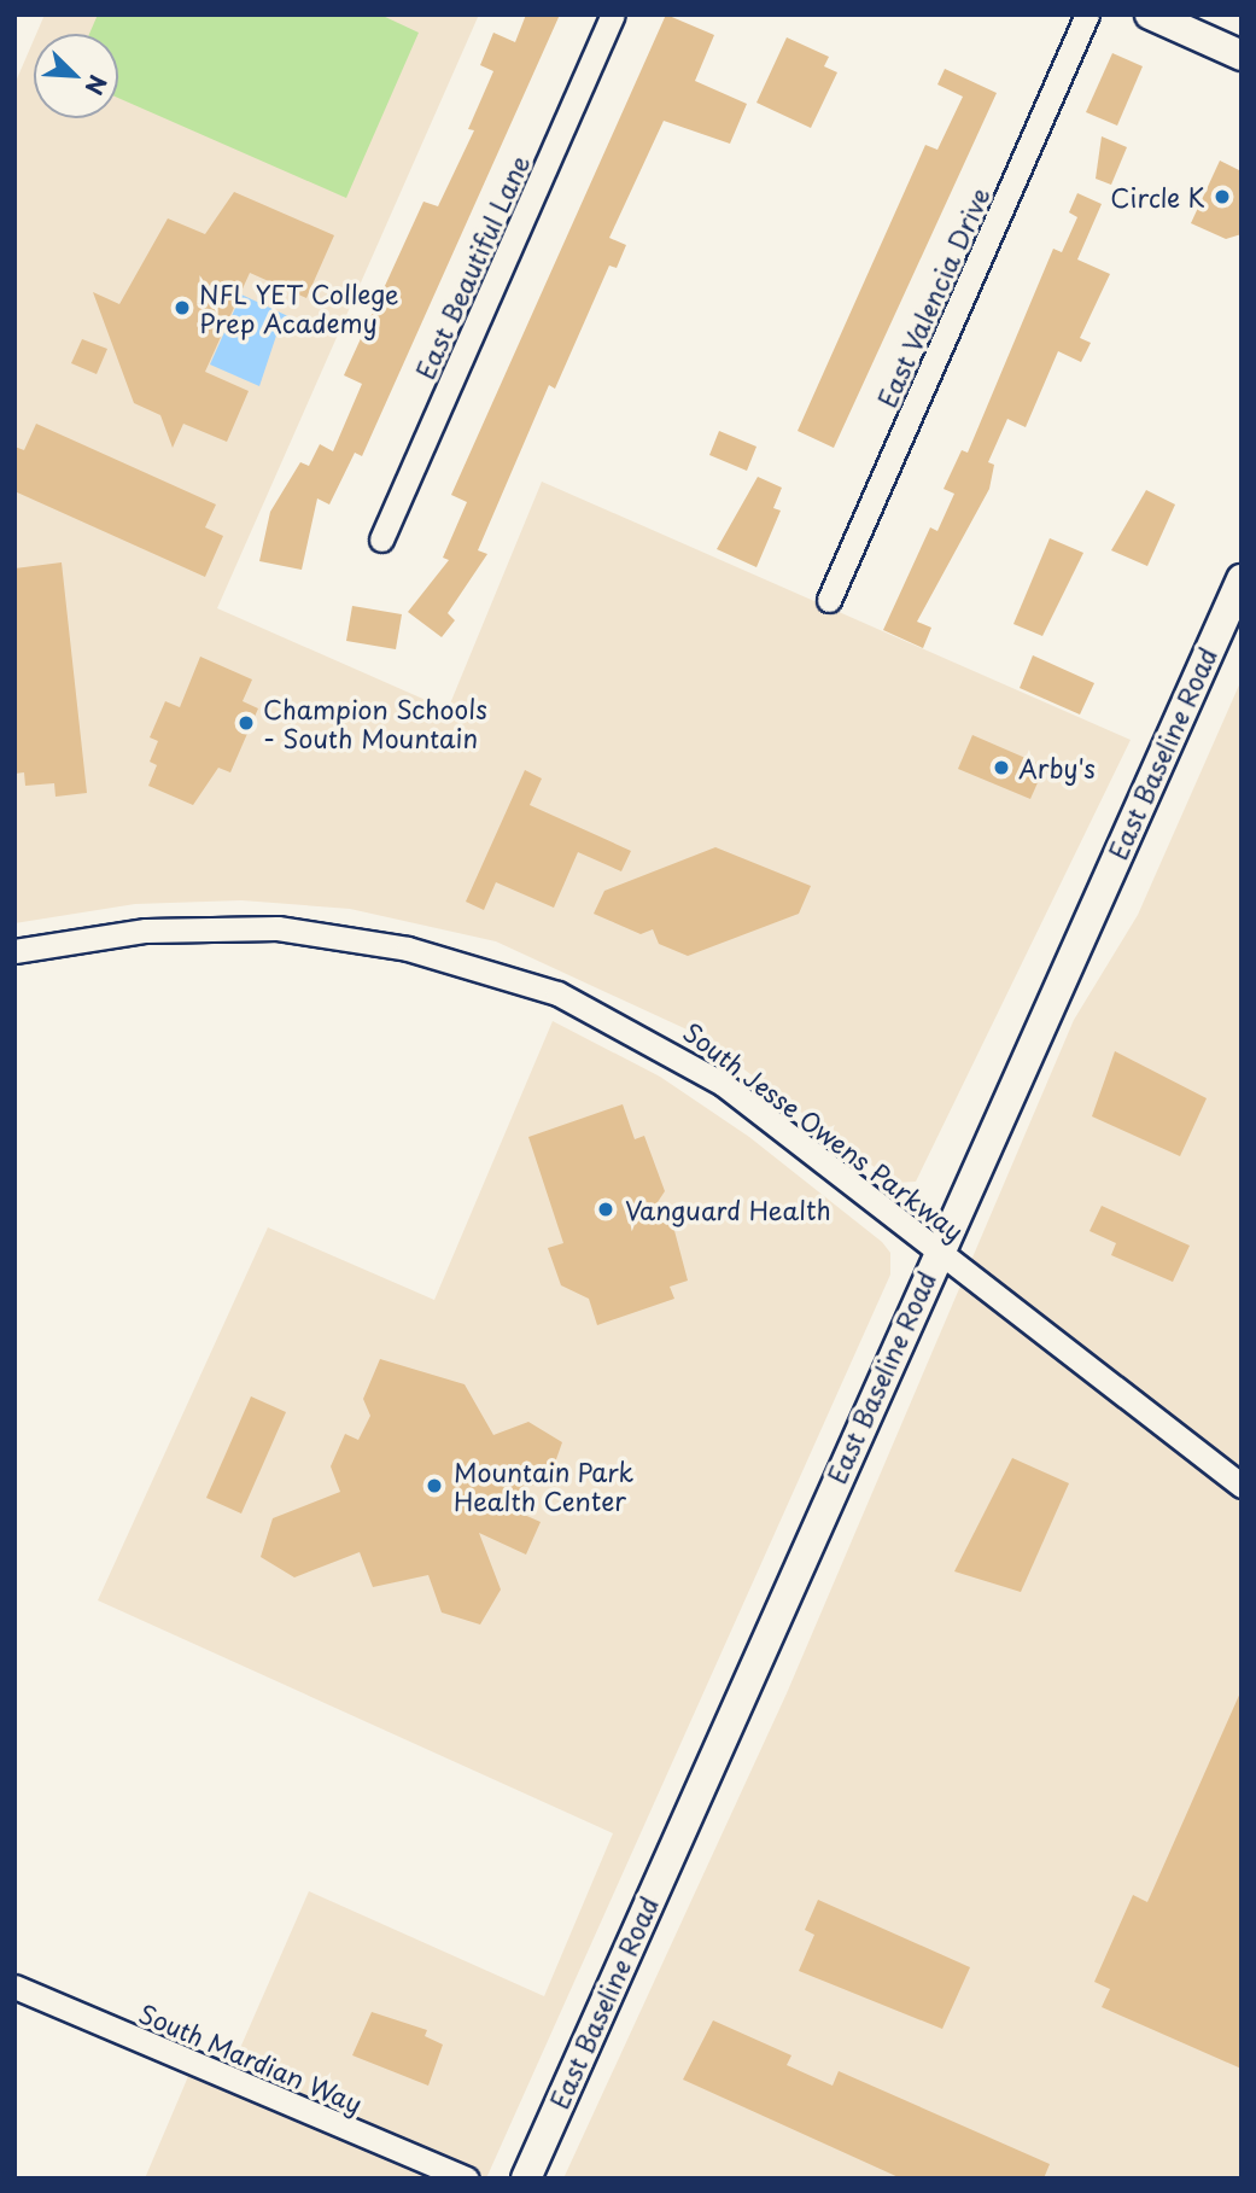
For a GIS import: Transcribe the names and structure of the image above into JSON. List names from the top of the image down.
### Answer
{
  "streets": {
    "main road": ["East Baseline Road"],
    "street": [
      "East Beautiful Lane",
      "East Valencia Drive",
      "South Jesse Owens Parkway",
      "South Mardian Way"
    ]
  },
  "crossings": [
    ["East Baseline Road", "South Jesse Owens Parkway"]
  ],
  "places": [
    "Circle K",
    "NFL YET College Prep Academy",
    "Champion Schools - South Mountain",
    "Arby's",
    "Vanguard Health",
    "Mountain Park Health Center"
  ],
  "north": "bottom right"
}
